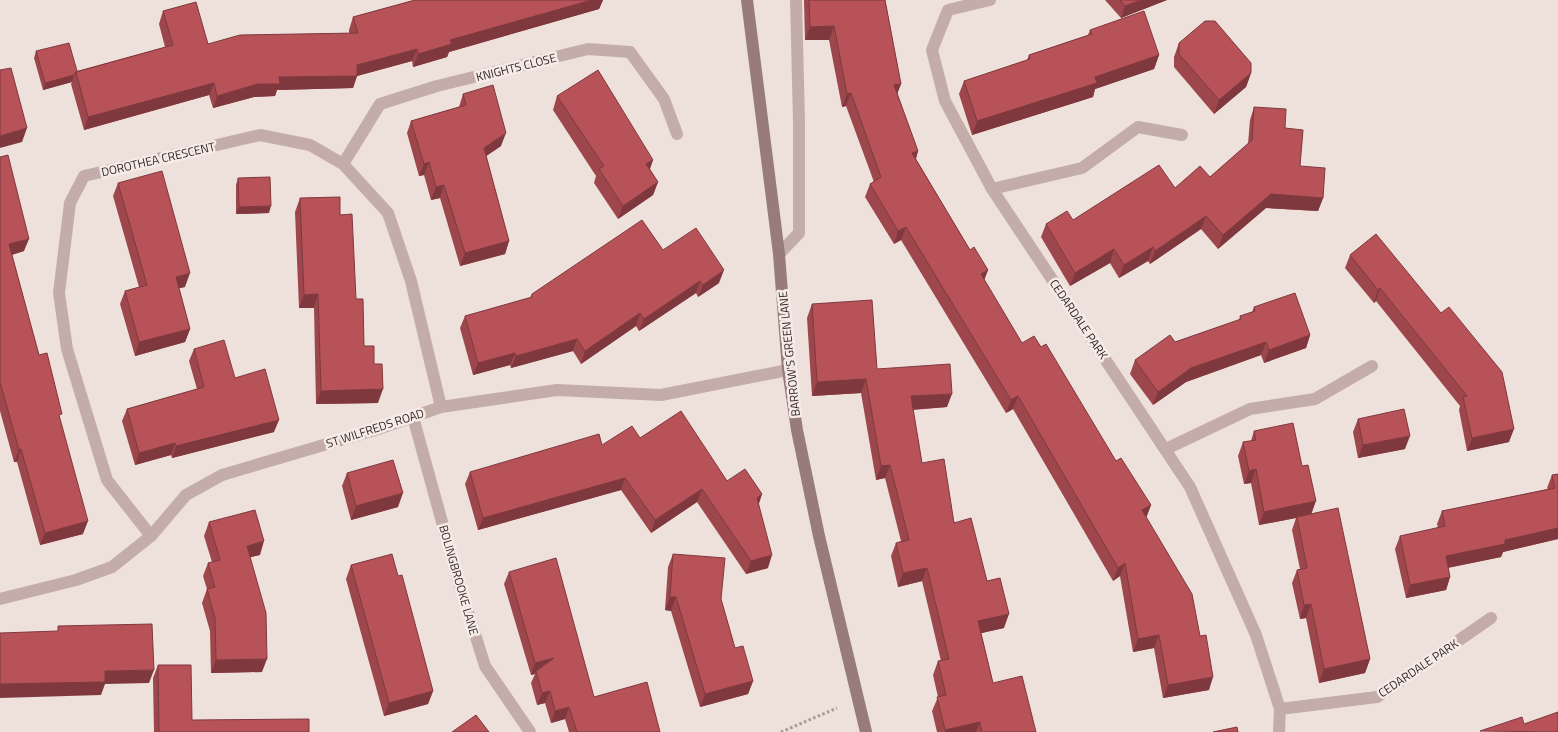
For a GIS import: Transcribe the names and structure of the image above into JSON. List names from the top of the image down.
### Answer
{
  "streets": {
    "street": [
      "KNIGHTS CLOSE",
      "DOROTHEA CRESCENT",
      "CEDARDALE PARK",
      "BARROW'S GREEN LANE",
      "ST WILFREDS ROAD",
      "BOLINGBROOKE LANE"
    ]
  },
  "crossings": [
    ["KNIGHTS CLOSE", "DOROTHEA CRESCENT"],
    ["DOROTHEA CRESCENT", "ST WILFREDS ROAD"],
    ["BARROW'S GREEN LANE", "ST WILFREDS ROAD"],
    ["ST WILFREDS ROAD", "BOLINGBROOKE LANE"]
  ]
}
